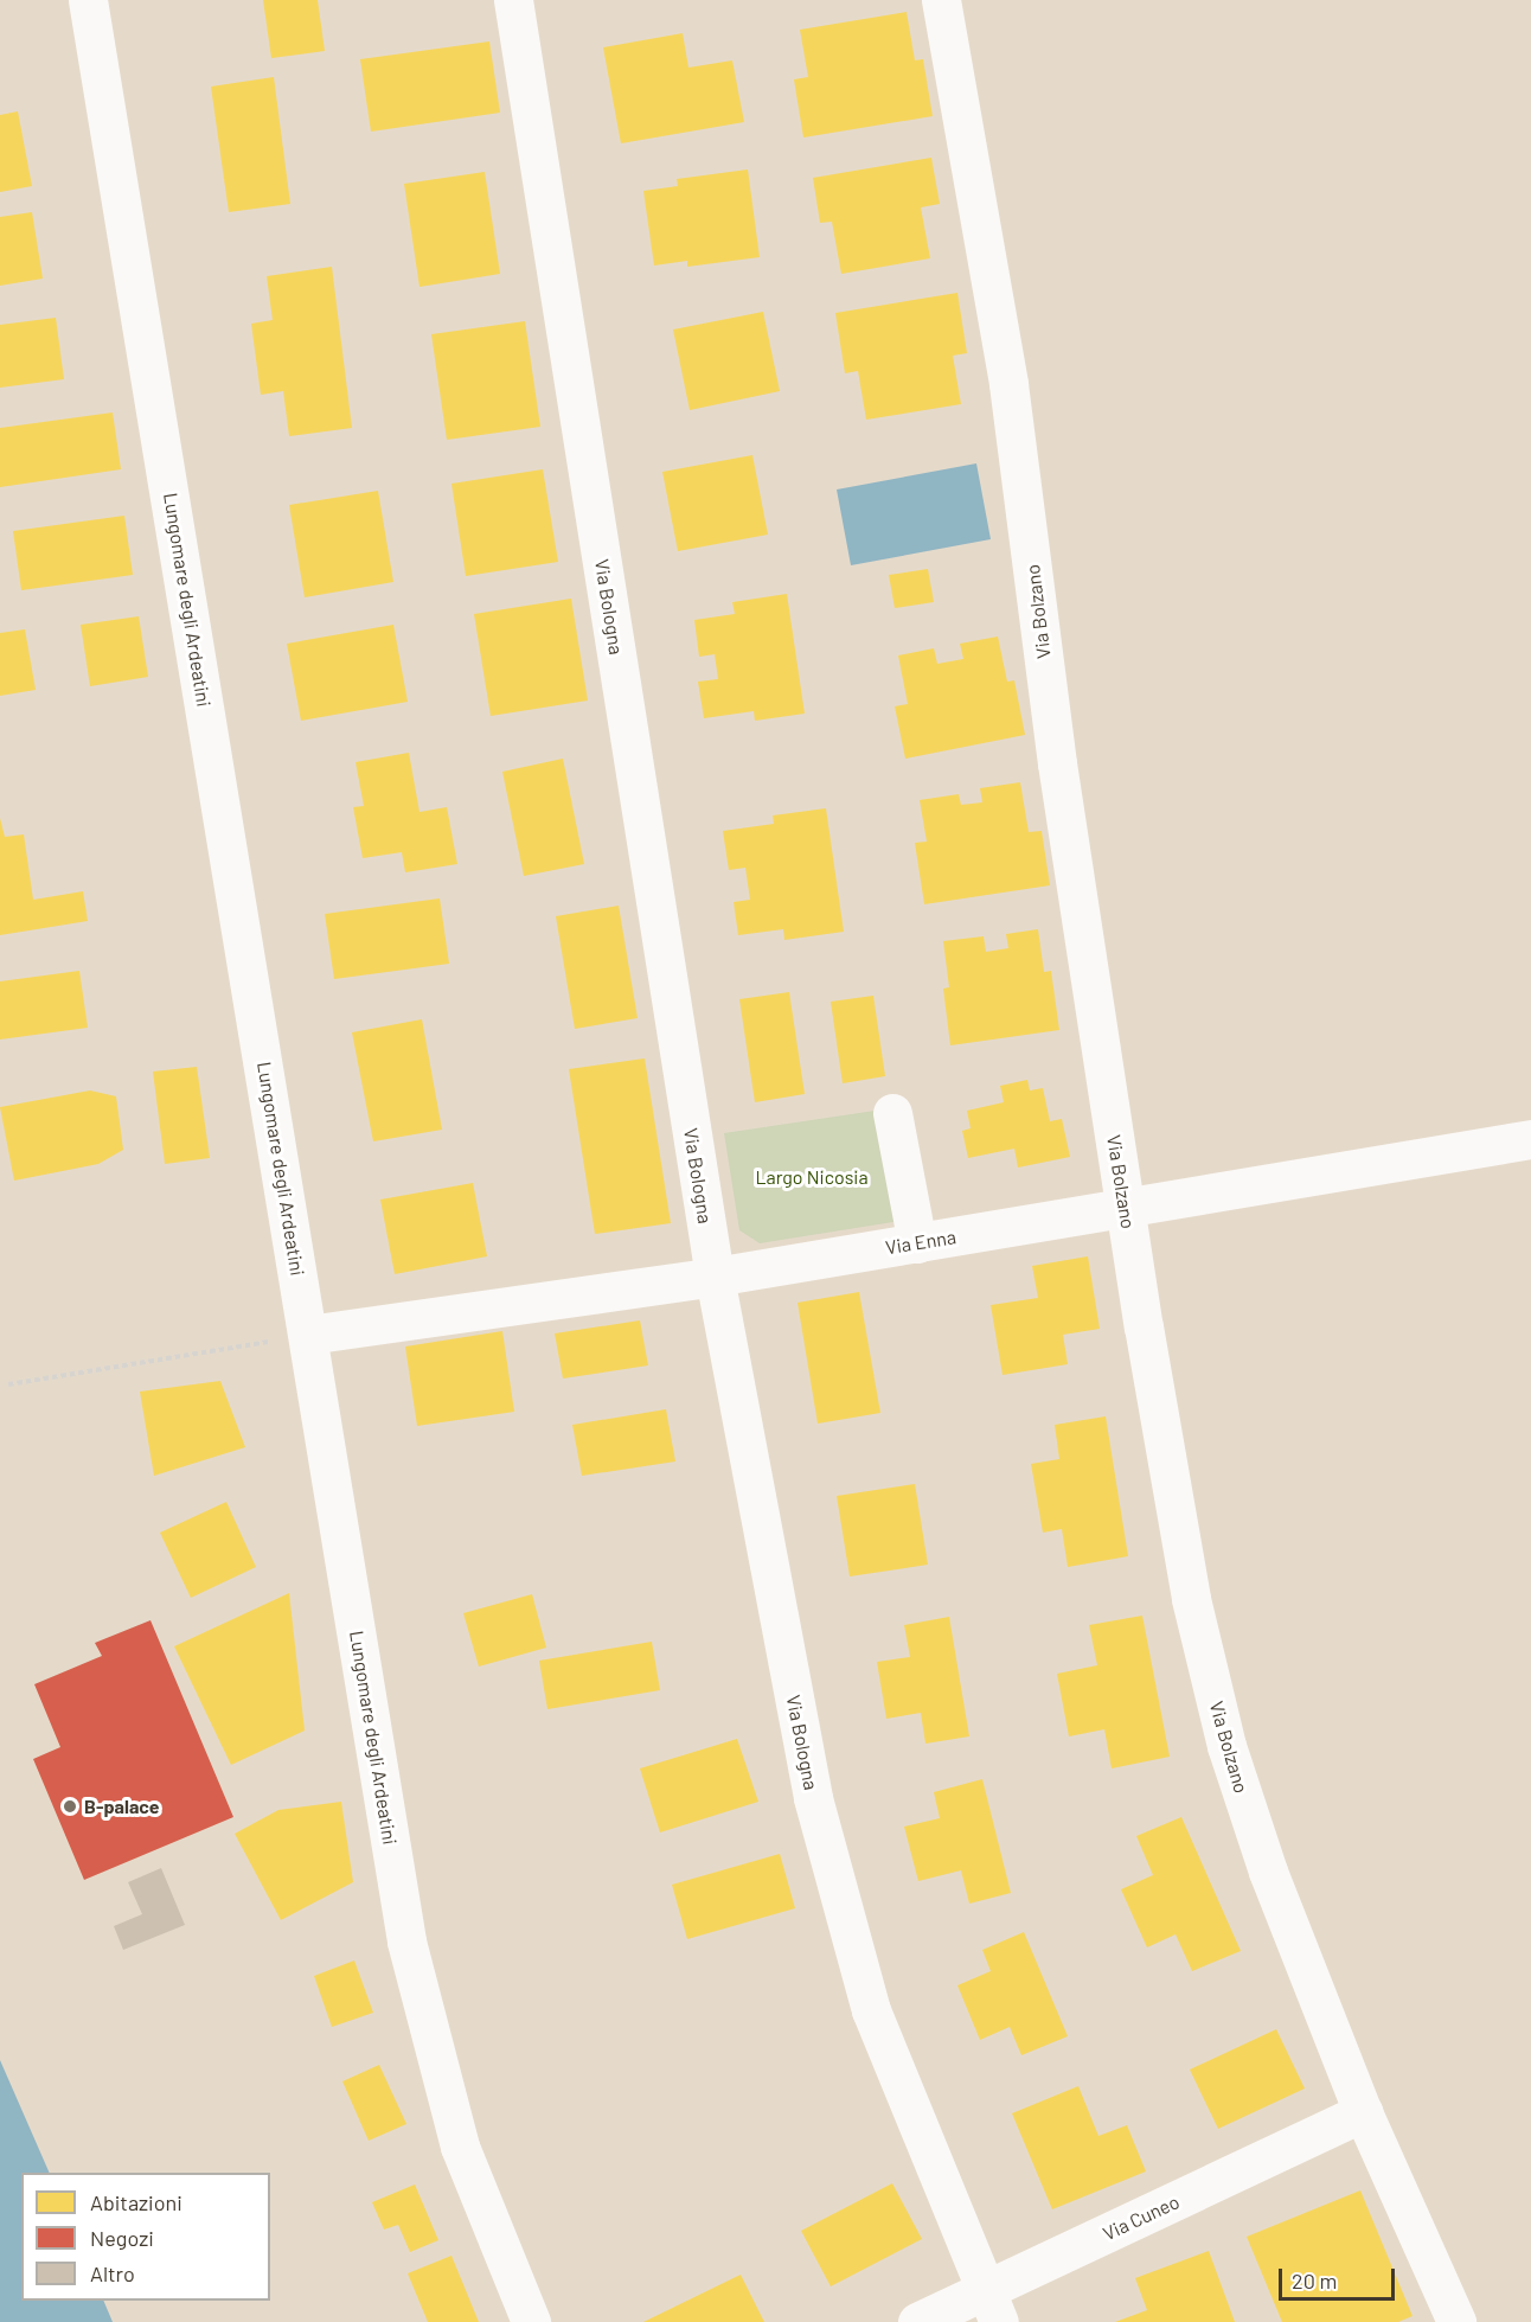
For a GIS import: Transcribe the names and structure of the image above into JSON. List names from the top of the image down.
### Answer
{
  "streets": {
    "street": [
      "Lungomare degli Ardeatini",
      "Via Bologna",
      "Via Bolzano",
      "Via Enna",
      "Via Cuneo"
    ]
  },
  "crossings": [
    ["Lungomare degli Ardeatini", "Via Enna"],
    ["Via Bologna", "Via Enna"],
    ["Via Bologna", "Via Cuneo"],
    ["Via Bolzano", "Via Enna"],
    ["Via Bolzano", "Via Cuneo"]
  ],
  "parks": ["Largo Nicosia"],
  "places": ["B-palace"],
  "legend": ["Abitazioni", "Negozi", "Altro"],
  "scale_bar": "20 m"
}
